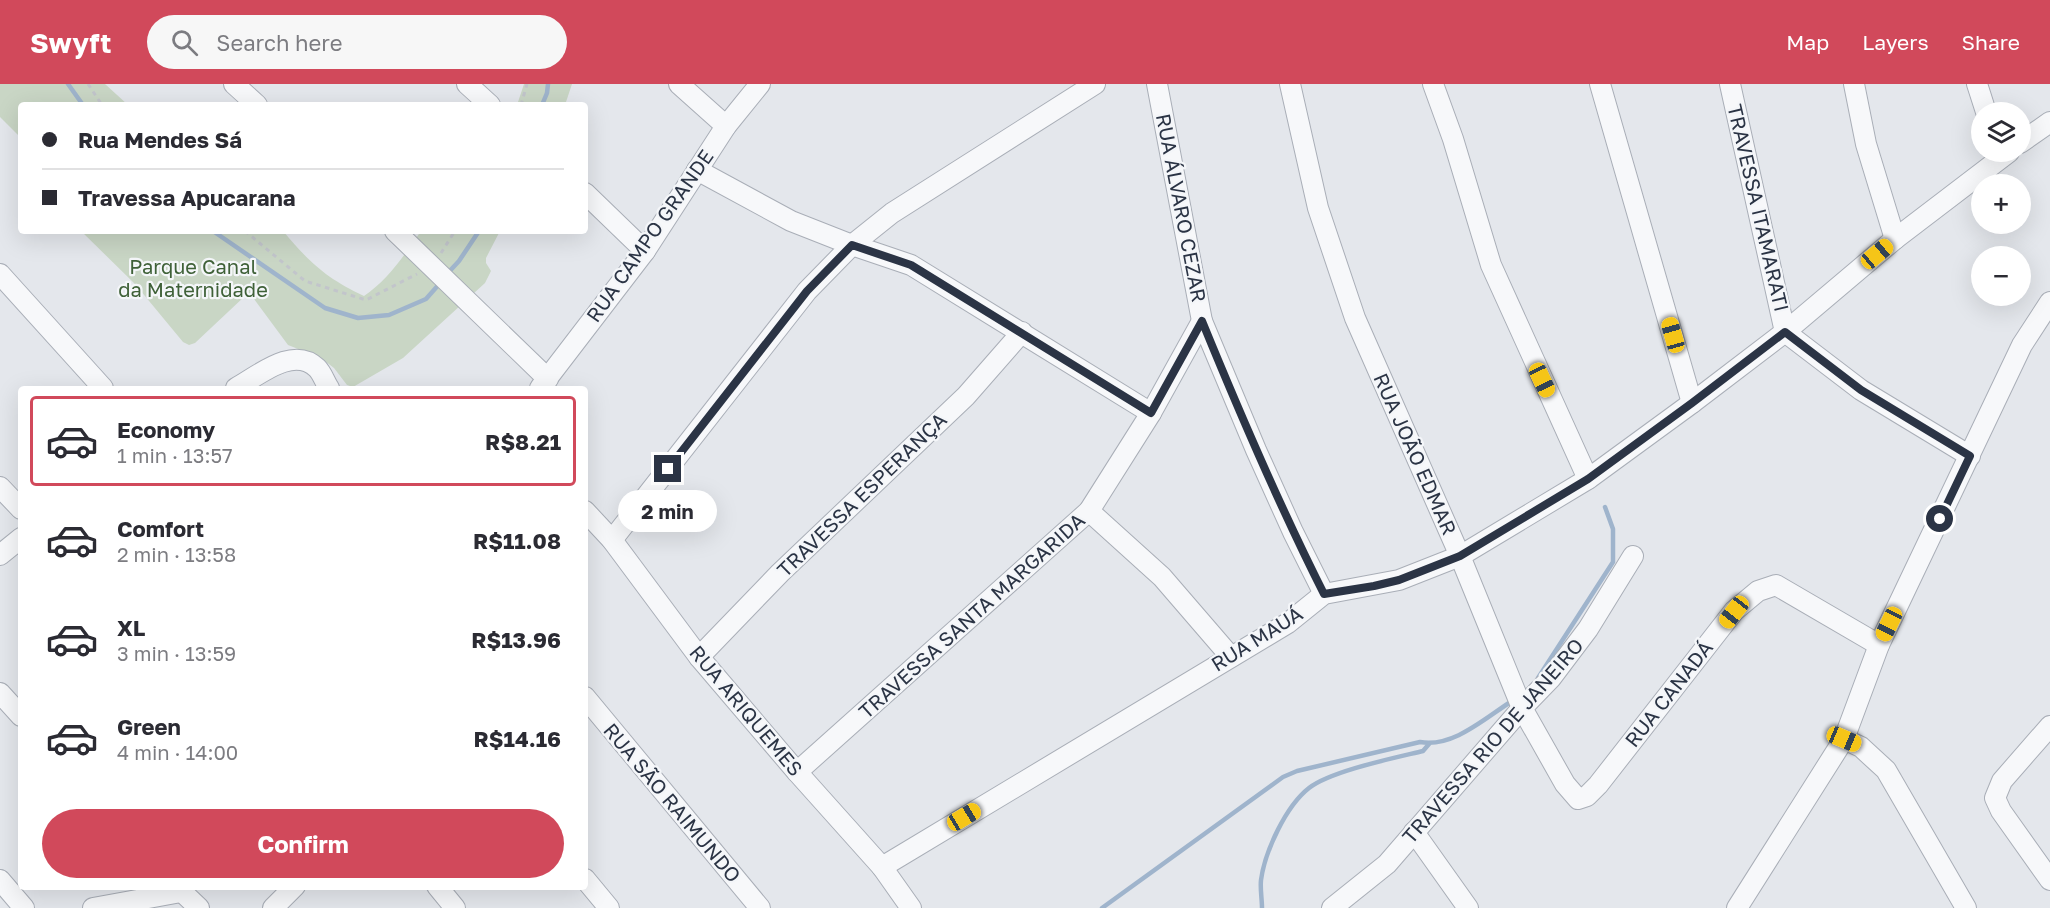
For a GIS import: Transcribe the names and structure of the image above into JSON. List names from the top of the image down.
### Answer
{
  "streets": {
    "street": [
      "RUA ÁLVARO CEZAR",
      "TRAVESSA ITAMARATI",
      "RUA CAMPO GRANDE",
      "RUA JOÃO EDMAR",
      "TRAVESSA ESPERANÇA",
      "TRAVESSA SANTA MARGARIDA",
      "RUA MAUÁ",
      "RUA CANADÁ",
      "RUA ARIQUEMES",
      "TRAVESSA RIO DE JANEIRO",
      "RUA SÃO RAIMUNDO"
    ]
  },
  "crossings": [
    ["RUA ÁLVARO CEZAR", "TRAVESSA SANTA MARGARIDA"],
    ["RUA ÁLVARO CEZAR", "RUA MAUÁ"],
    ["TRAVESSA ITAMARATI", "RUA MAUÁ"],
    ["RUA JOÃO EDMAR", "RUA MAUÁ"],
    ["RUA JOÃO EDMAR", "RUA CANADÁ"],
    ["RUA JOÃO EDMAR", "TRAVESSA RIO DE JANEIRO"],
    ["TRAVESSA ESPERANÇA", "RUA ARIQUEMES"],
    ["TRAVESSA SANTA MARGARIDA", "RUA ARIQUEMES"],
    ["RUA MAUÁ", "RUA ARIQUEMES"]
  ],
  "parks": ["Parque Canal da Maternidade"],
  "page": {
    "header": "Swyft",
    "search": "Search here",
    "nav": ["Map", "Layers", "Share"],
    "map_buttons": ["+", "−"],
    "banner": ["Rua Mendes Sá", "Travessa Apucarana"],
    "list": [
      {
        "name": "Economy",
        "note": "1 min · 13:57",
        "value": "R$8.21"
      },
      {
        "name": "Comfort",
        "note": "2 min · 13:58",
        "value": "R$11.08"
      },
      {
        "name": "XL",
        "note": "3 min · 13:59",
        "value": "R$13.96"
      },
      {
        "name": "Green",
        "note": "4 min · 14:00",
        "value": "R$14.16"
      }
    ],
    "bubble": "2 min",
    "buttons": "Confirm"
  }
}
